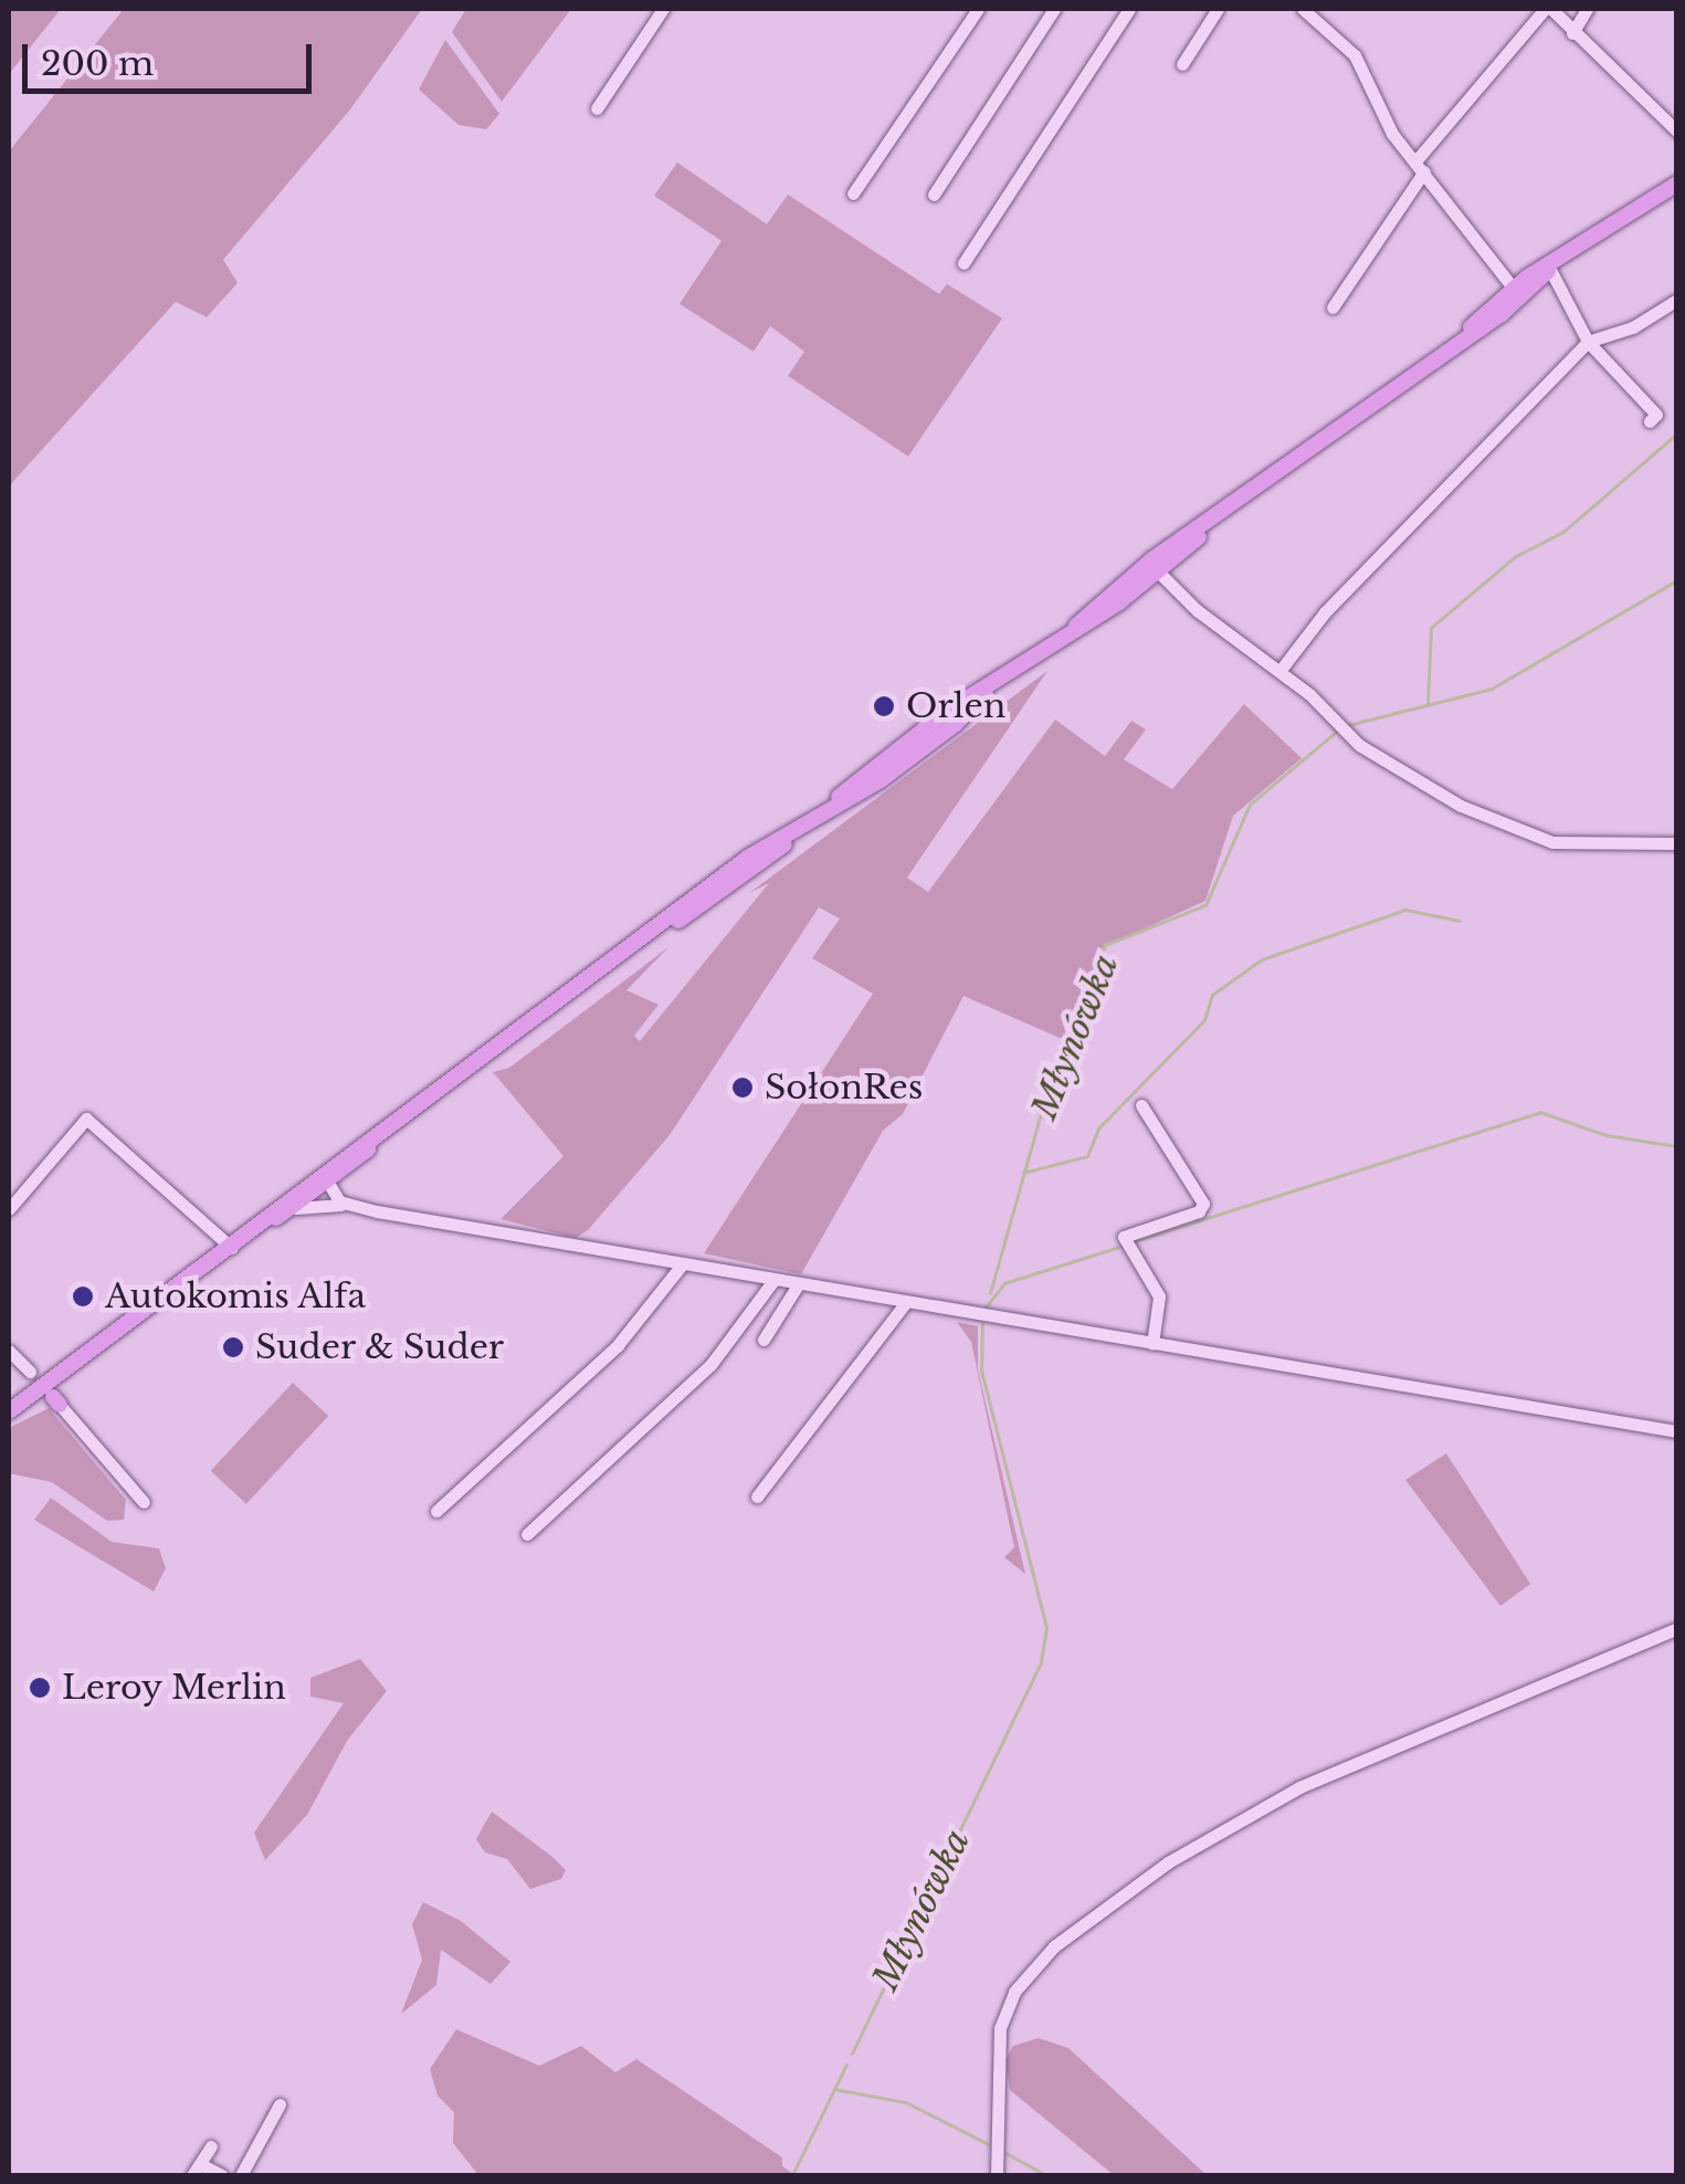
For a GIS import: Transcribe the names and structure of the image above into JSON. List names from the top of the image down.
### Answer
{
  "water": ["Młynówka"],
  "places": [
    "Orlen",
    "SołonRes",
    "Autokomis Alfa",
    "Suder & Suder",
    "Leroy Merlin"
  ],
  "scale_bar": "200 m"
}
